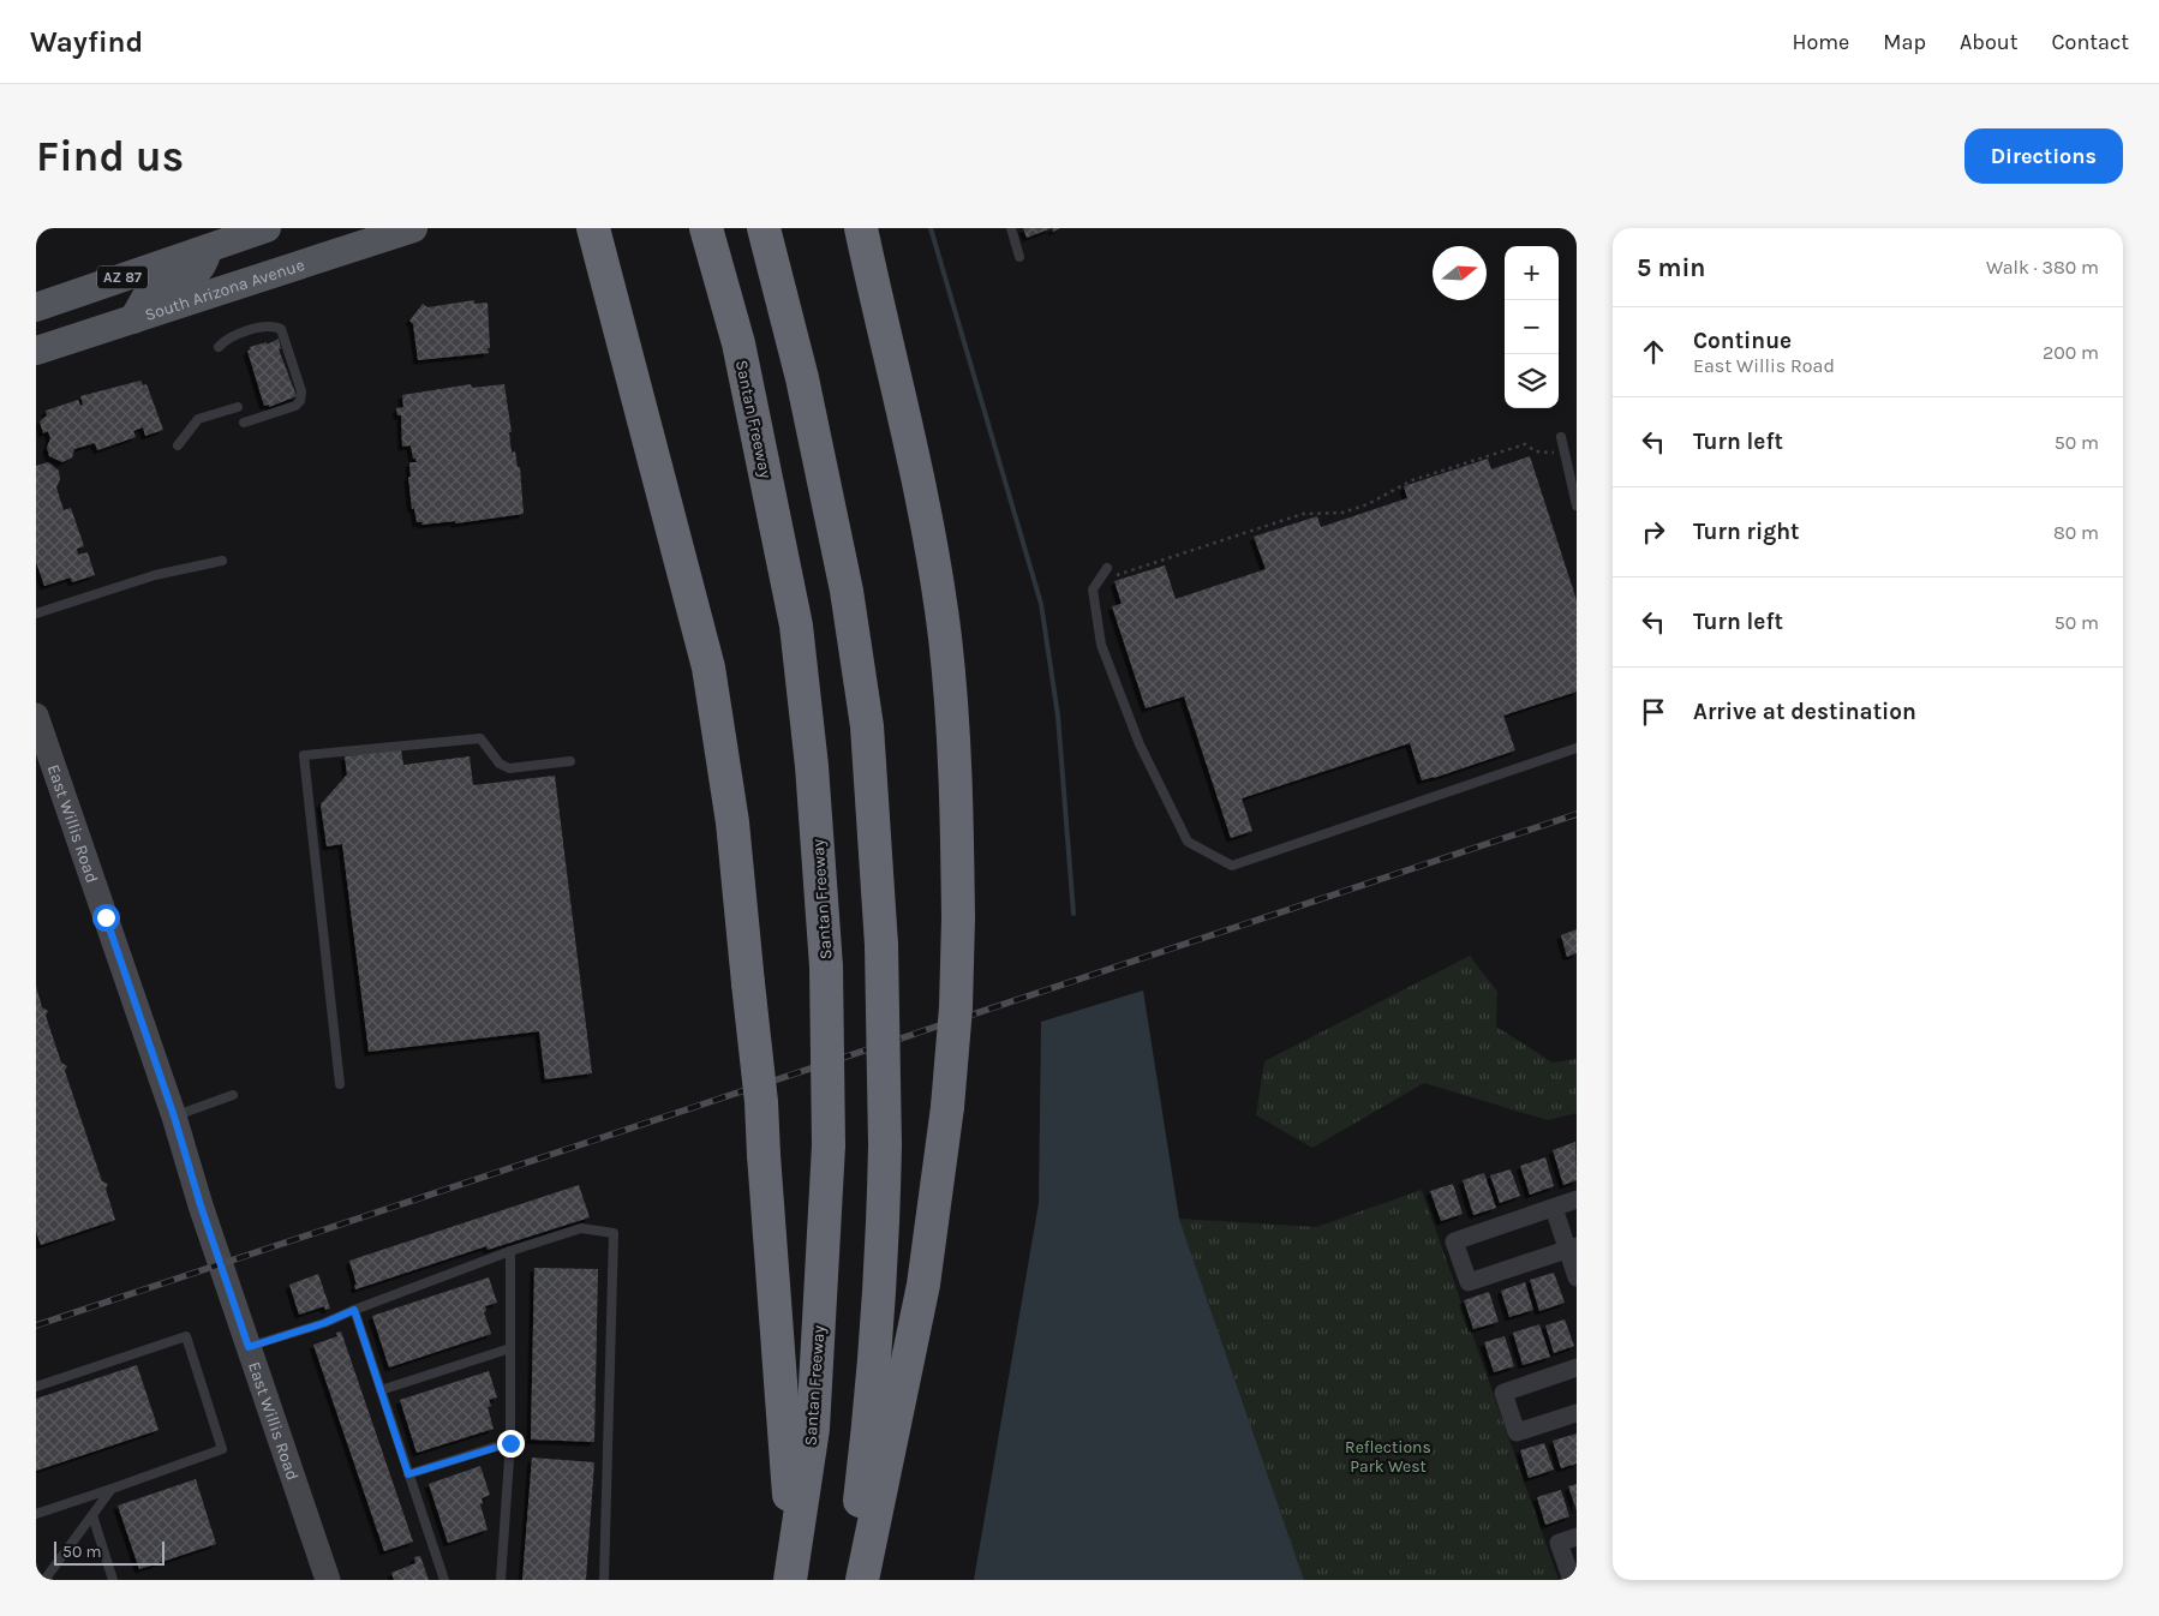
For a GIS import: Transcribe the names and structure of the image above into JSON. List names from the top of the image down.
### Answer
{
  "streets": {
    "highway": ["Santan Freeway"],
    "main road": ["AZ 87", "South Arizona Avenue"],
    "street": ["East Willis Road"]
  },
  "parks": ["Reflections Park West"],
  "scale_bar": "50 m",
  "north": "right",
  "page": {
    "header": "Wayfind",
    "nav": [
      "Home",
      "Map",
      "About",
      "Contact"
    ],
    "buttons": "Directions",
    "title": "Find us",
    "heading": ["5 min", "Walk · 380 m"],
    "map_buttons": ["+", "−"],
    "list": [
      ["Continue", "East Willis Road", "200 m"],
      ["Turn left", "50 m"],
      ["Turn right", "80 m"],
      ["Turn left", "50 m"],
      "Arrive at destination"
    ],
    "scale": "50 m"
  }
}
